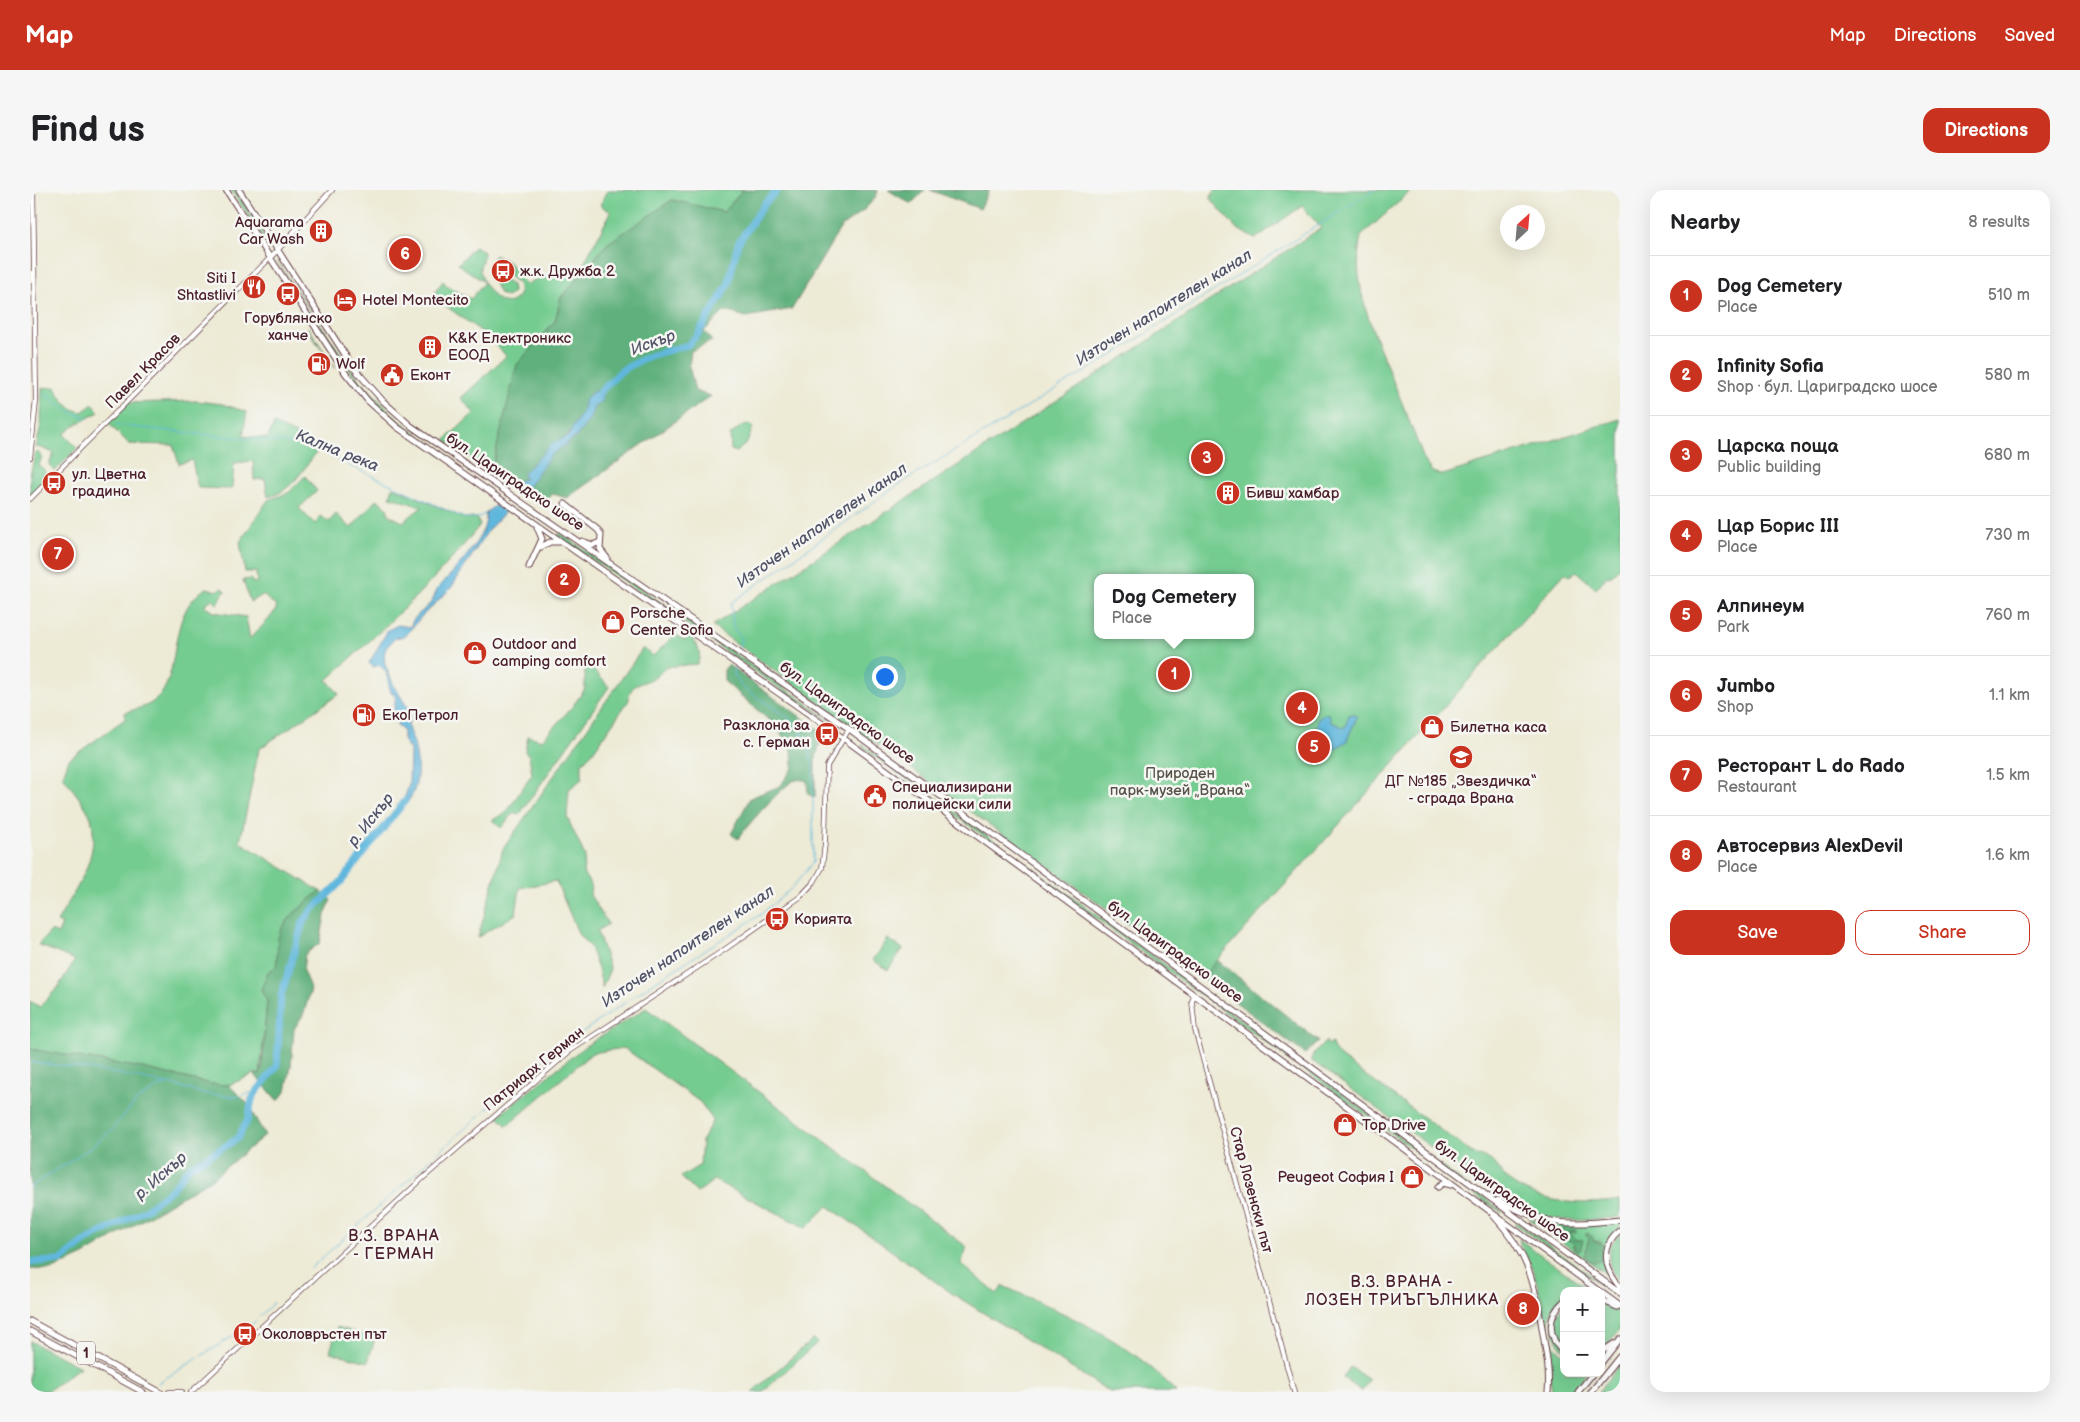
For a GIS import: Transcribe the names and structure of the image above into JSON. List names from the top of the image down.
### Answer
{
  "streets": {
    "highway": ["бул. Цариградско шосе", "1"],
    "street": ["Павел Красов", "Патриарх Герман", "Стар Лозенски път"]
  },
  "crossings": [
    ["Павел Красов", "бул. Цариградско шосе"],
    ["бул. Цариградско шосе", "Патриарх Герман"],
    ["бул. Цариградско шосе", "Стар Лозенски път"]
  ],
  "districts": ["В.З. ВРАНА - ГЕРМАН", "В.З. ВРАНА - ЛОЗЕН ТРИЪГЪЛНИКА"],
  "water": [
    "Източен напоителен канал",
    "Искър",
    "Кална река",
    "р. Искър"
  ],
  "parks": ["Природен парк-музей „Врана“"],
  "places": {
    "building": ["Aquarama Car Wash", "K&K Електроникс ЕООД", "Бивш хамбар"],
    "bus stop": [
      "ж.к. Дружба 2",
      "Горублянско ханче",
      "ул. Цветна градина",
      "Разклона за с. Герман",
      "Корията",
      "Околовръстен път"
    ],
    "restaurant": ["Siti I Shtastlivi"],
    "hotel": ["Hotel Montecito"],
    "fuel station": ["Wolf", "ЕкоПетрол"],
    "public building": ["Еконт", "Специализирани полицейски сили"],
    "shop": [
      "Porsche Center Sofia",
      "Outdoor and camping comfort",
      "Билетна каса",
      "Top Drive",
      "Peugeot София I"
    ],
    "school or university": ["ДГ №185 „Звездичка“ - сграда Врана"]
  },
  "north": "top right",
  "page": {
    "header": "Map",
    "nav": ["Map", "Directions", "Saved"],
    "buttons": [
      "Directions",
      ["Save", "Share"]
    ],
    "title": "Find us",
    "heading": ["Nearby", "8 results"],
    "pins": [
      "6",
      "3",
      "7",
      "2",
      "1",
      "4",
      "5",
      "8"
    ],
    "list": [
      {
        "mark": "1",
        "name": "Dog Cemetery",
        "note": "Place",
        "value": "510 m"
      },
      {
        "mark": "2",
        "name": "Infinity Sofia",
        "note": "Shop · бул. Цариградско шосе",
        "value": "580 m"
      },
      {
        "mark": "3",
        "name": "Царска поща",
        "note": "Public building",
        "value": "680 m"
      },
      {
        "mark": "4",
        "name": "Цар Борис III",
        "note": "Place",
        "value": "730 m"
      },
      {
        "mark": "5",
        "name": "Алпинеум",
        "note": "Park",
        "value": "760 m"
      },
      {
        "mark": "6",
        "name": "Jumbo",
        "note": "Shop",
        "value": "1.1 km"
      },
      {
        "mark": "7",
        "name": "Ресторант L do Rado",
        "note": "Restaurant",
        "value": "1.5 km"
      },
      {
        "mark": "8",
        "name": "Автосервиз AlexDevil",
        "note": "Place",
        "value": "1.6 km"
      }
    ],
    "popup": ["Dog Cemetery", "Place"],
    "map_buttons": ["+", "−"]
  }
}
